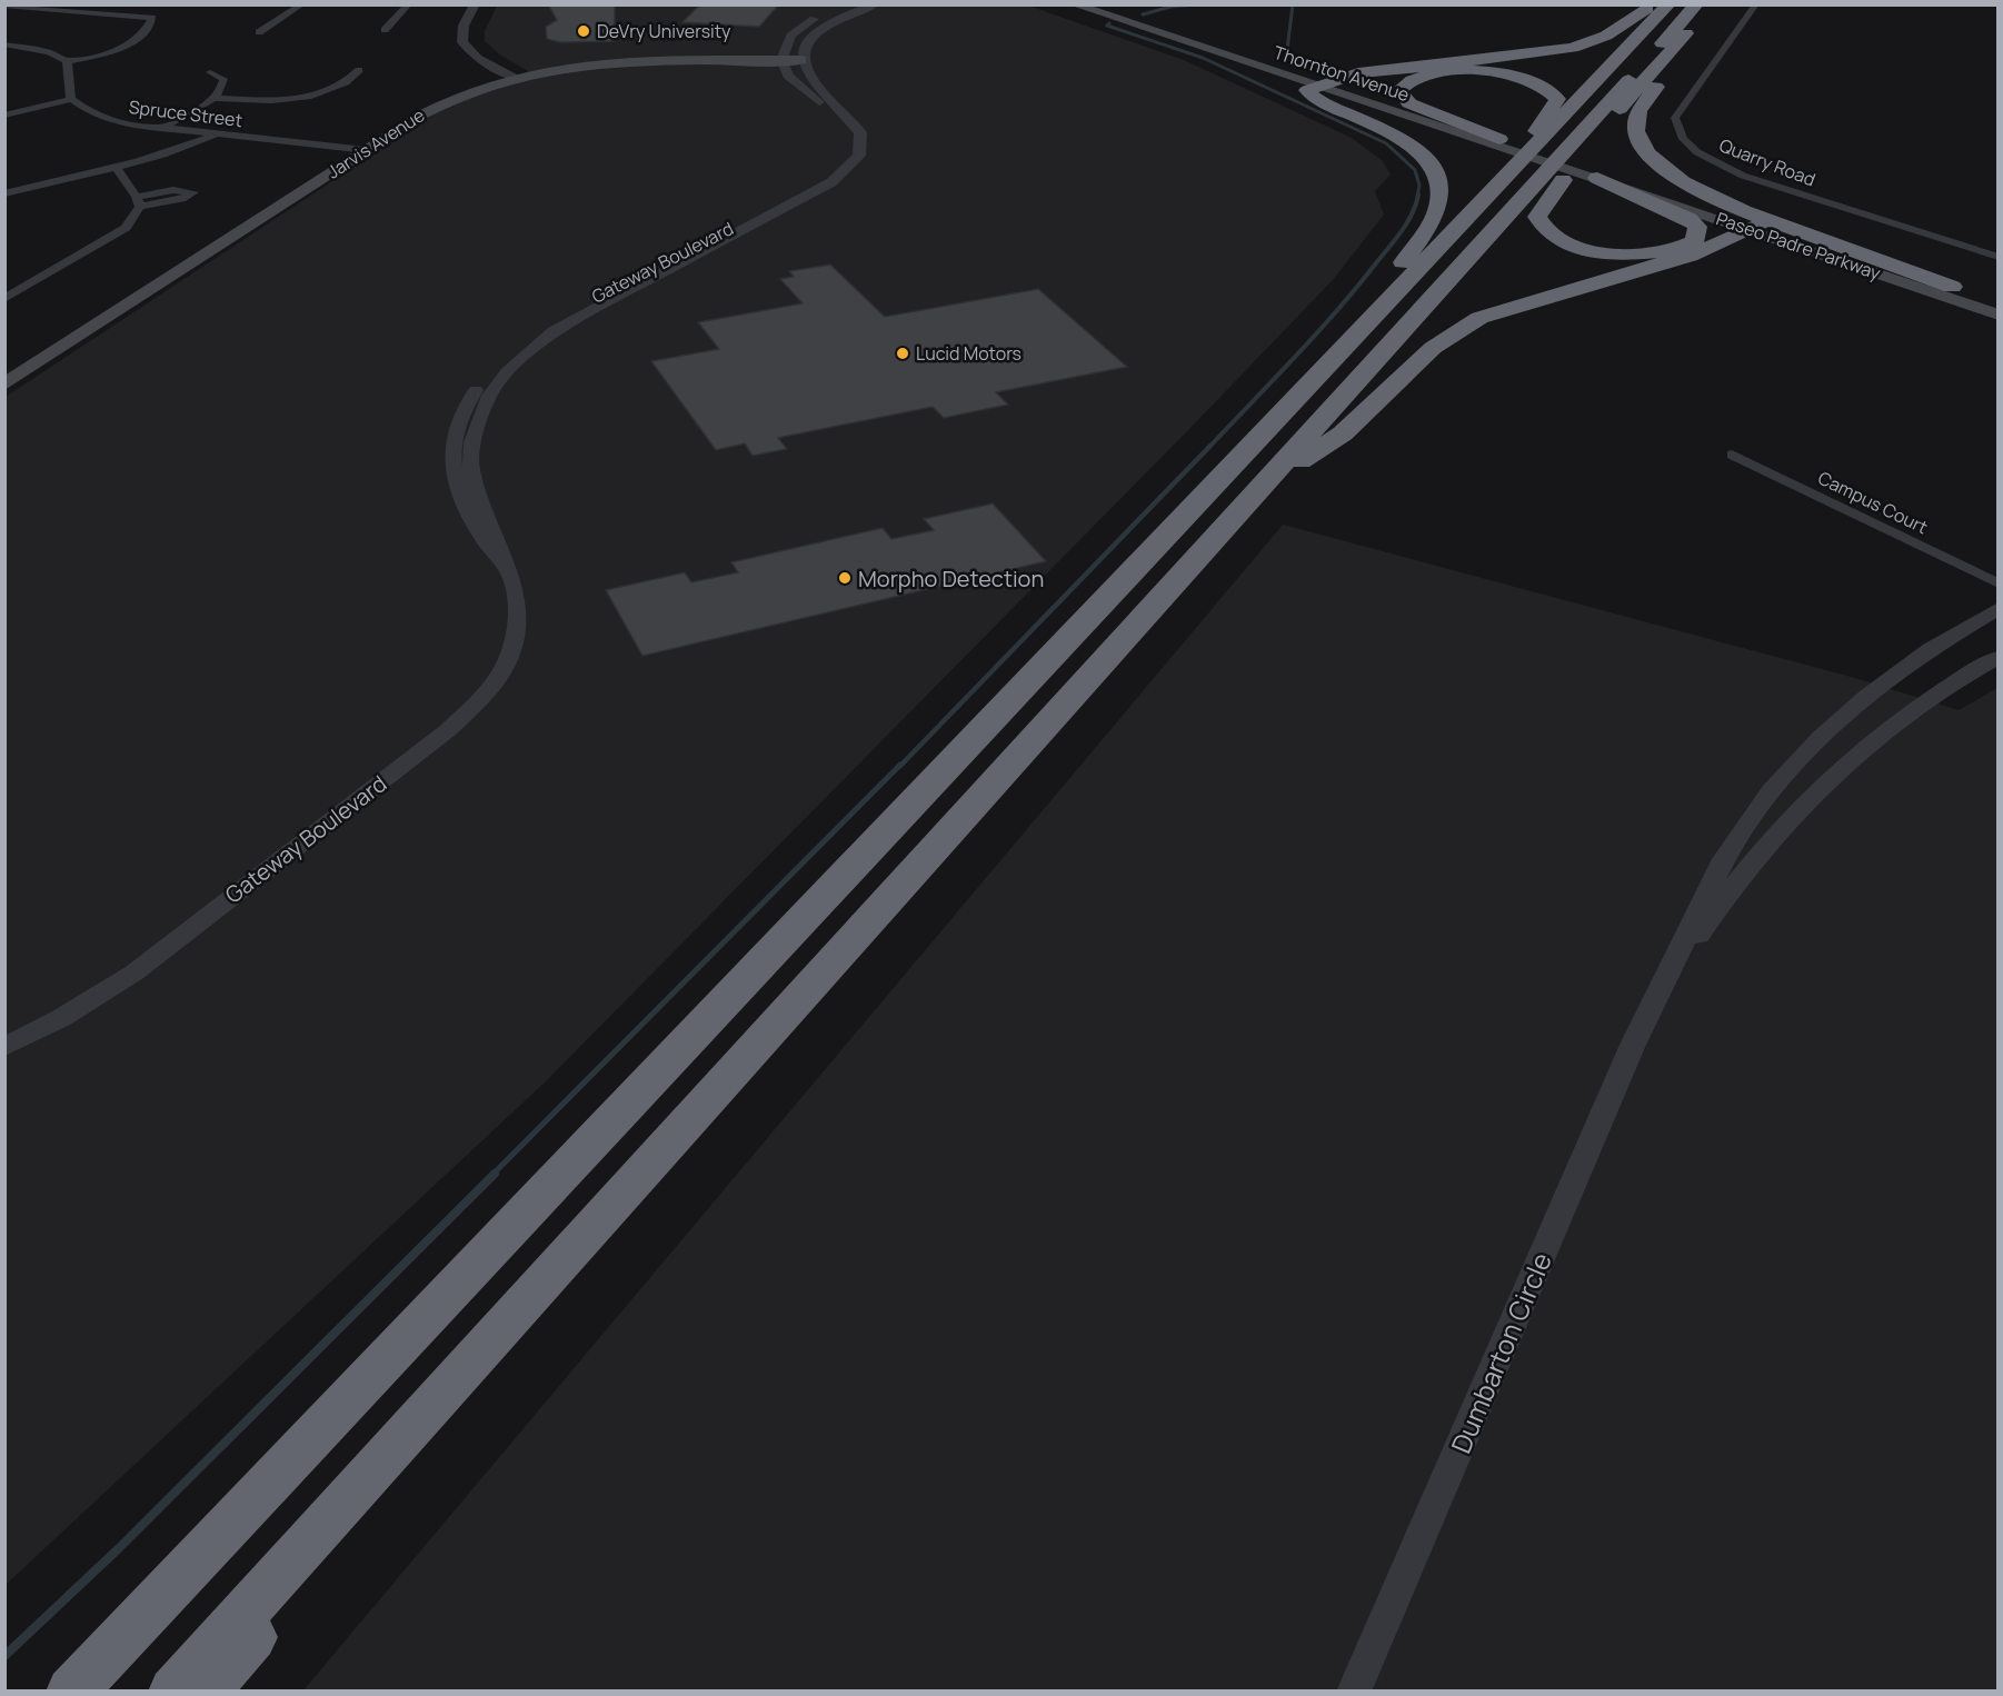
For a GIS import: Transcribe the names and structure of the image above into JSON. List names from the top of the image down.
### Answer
{
  "streets": {
    "main road": ["Thornton Avenue", "Jarvis Avenue", "Paseo Padre Parkway"],
    "street": [
      "Spruce Street",
      "Quarry Road",
      "Gateway Boulevard",
      "Campus Court",
      "Dumbarton Circle"
    ]
  },
  "crossings": [
    ["Thornton Avenue", "Paseo Padre Parkway"],
    ["Spruce Street", "Jarvis Avenue"],
    ["Jarvis Avenue", "Gateway Boulevard"]
  ],
  "places": ["DeVry University", "Lucid Motors", "Morpho Detection"]
}
